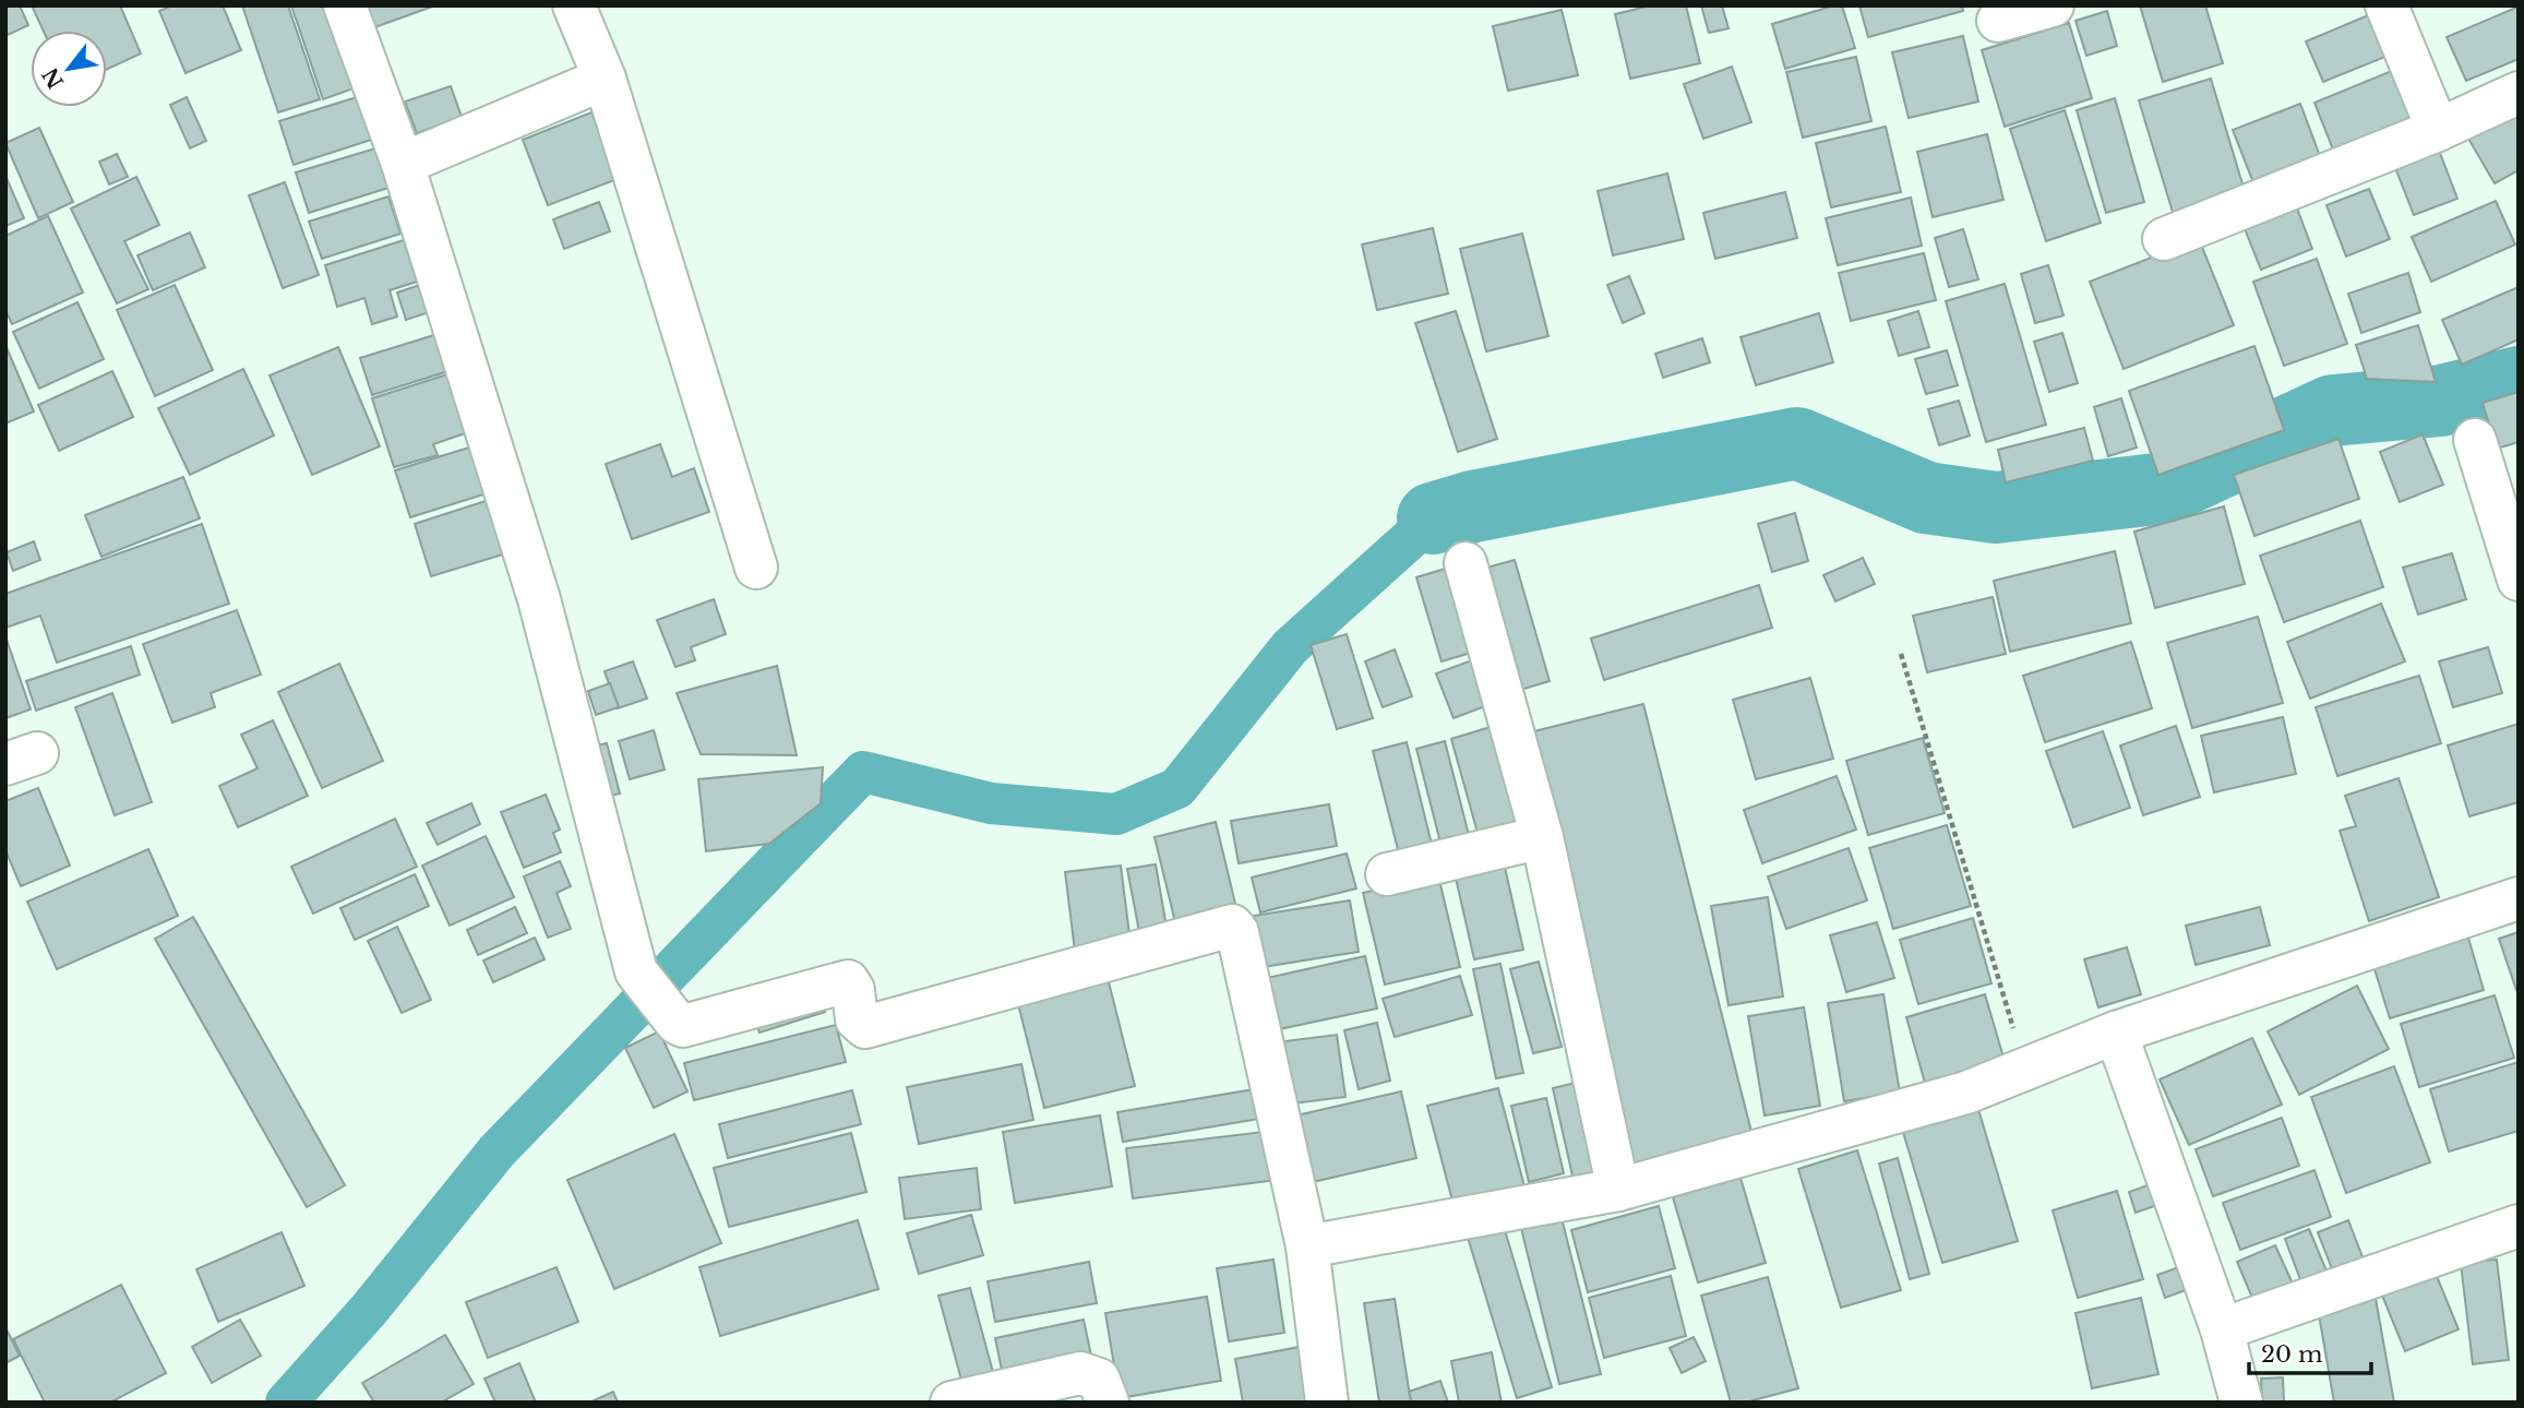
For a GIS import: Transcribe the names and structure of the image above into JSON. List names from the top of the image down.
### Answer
{
  "scale_bar": "20 m",
  "north": "bottom left"
}
